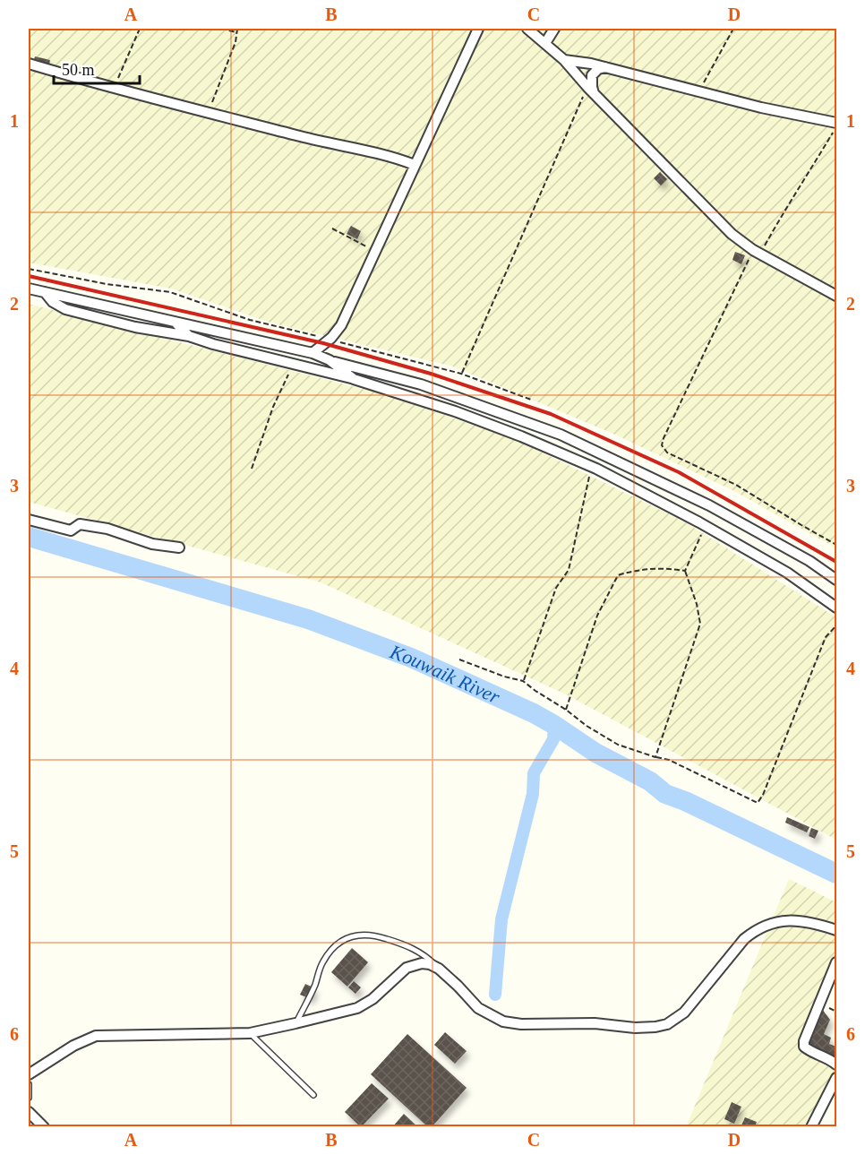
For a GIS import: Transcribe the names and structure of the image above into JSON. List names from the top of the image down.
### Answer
{
  "water": ["Kouwaik River"],
  "scale_bar": "50 m",
  "grid": {
    "columns": [
      "A",
      "B",
      "C",
      "D"
    ],
    "rows": [
      "1",
      "2",
      "3",
      "4",
      "5",
      "6"
    ]
  }
}
